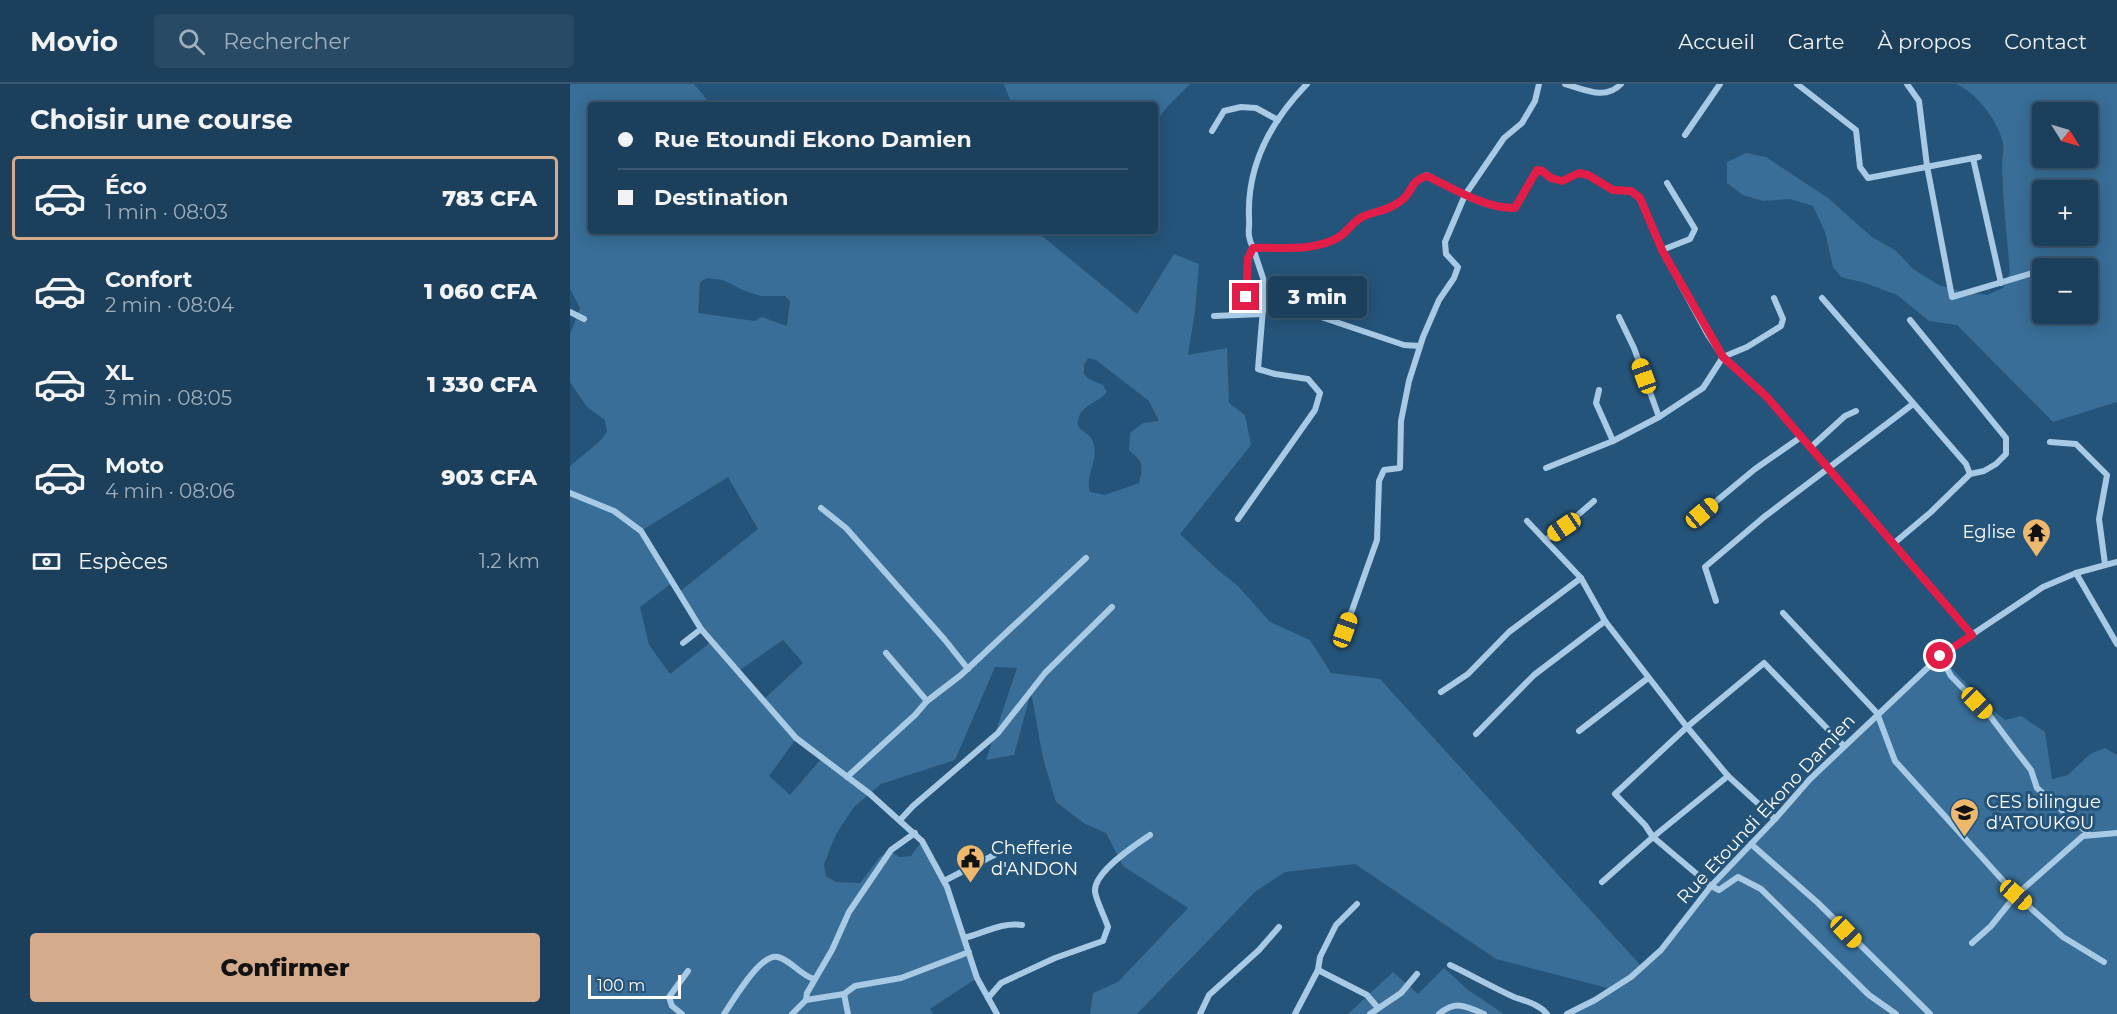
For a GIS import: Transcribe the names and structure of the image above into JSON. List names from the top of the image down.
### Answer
{
  "streets": {
    "street": ["Rue Etoundi Ekono Damien"]
  },
  "places": {
    "temple": ["Eglise"],
    "school or university": ["CES bilingue d'ATOUKOU"],
    "public building": ["Chefferie d'ANDON"]
  },
  "scale_bar": "100 m",
  "north": "bottom right",
  "page": {
    "header": "Movio",
    "search": "Rechercher",
    "nav": [
      "Accueil",
      "Carte",
      "À propos",
      "Contact"
    ],
    "heading": "Choisir une course",
    "map_buttons": ["+", "−"],
    "banner": ["Rue Etoundi Ekono Damien", "Destination"],
    "list": [
      {
        "name": "Éco",
        "note": "1 min · 08:03",
        "value": "783 CFA"
      },
      {
        "name": "Confort",
        "note": "2 min · 08:04",
        "value": "1 060 CFA"
      },
      {
        "name": "XL",
        "note": "3 min · 08:05",
        "value": "1 330 CFA"
      },
      {
        "name": "Moto",
        "note": "4 min · 08:06",
        "value": "903 CFA"
      }
    ],
    "bubble": "3 min",
    "pay": ["Espèces", "1.2 km"],
    "buttons": "Confirmer",
    "scale": "100 m"
  }
}
